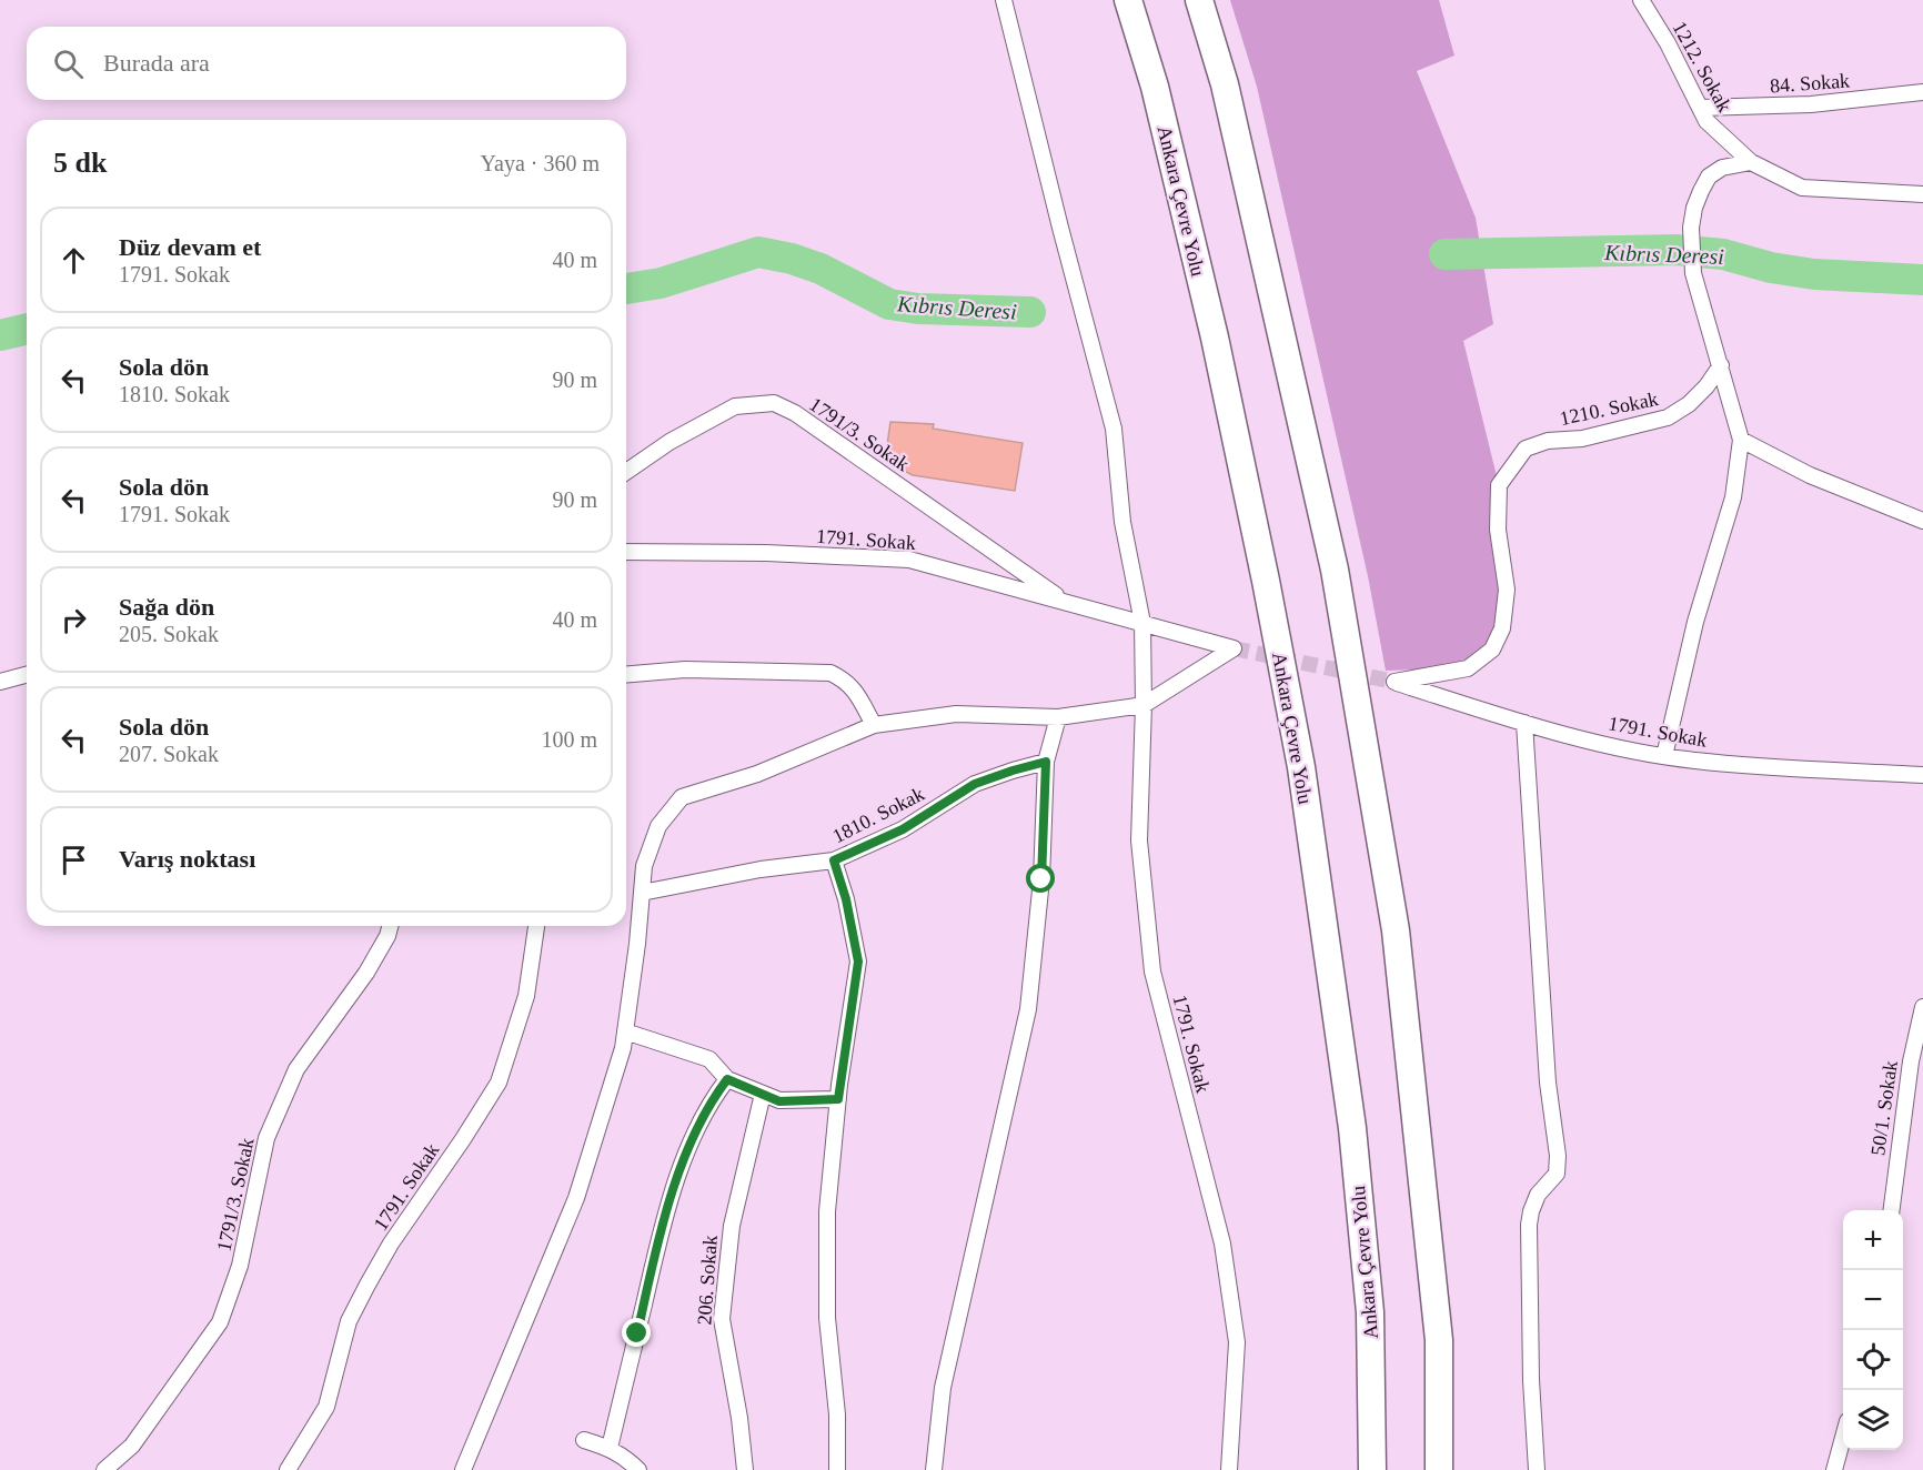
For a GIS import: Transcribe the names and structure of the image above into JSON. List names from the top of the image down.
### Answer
{
  "streets": {
    "highway": ["Ankara Çevre Yolu"],
    "street": [
      "1212. Sokak",
      "84. Sokak",
      "1210. Sokak",
      "1791/3. Sokak",
      "1791. Sokak",
      "1810. Sokak",
      "50/1. Sokak",
      "206. Sokak"
    ]
  },
  "crossings": [
    ["1212. Sokak", "84. Sokak"],
    ["1210. Sokak", "1791. Sokak"],
    ["1791/3. Sokak", "1791. Sokak"]
  ],
  "water": ["Kıbrıs Deresi"],
  "page": {
    "search": "Burada ara",
    "heading": ["5 dk", "Yaya · 360 m"],
    "list": [
      ["Düz devam et", "1791. Sokak", "40 m"],
      ["Sola dön", "1810. Sokak", "90 m"],
      ["Sola dön", "1791. Sokak", "90 m"],
      ["Sağa dön", "205. Sokak", "40 m"],
      ["Sola dön", "207. Sokak", "100 m"],
      "Varış noktası"
    ],
    "map_buttons": ["+", "−"]
  }
}
